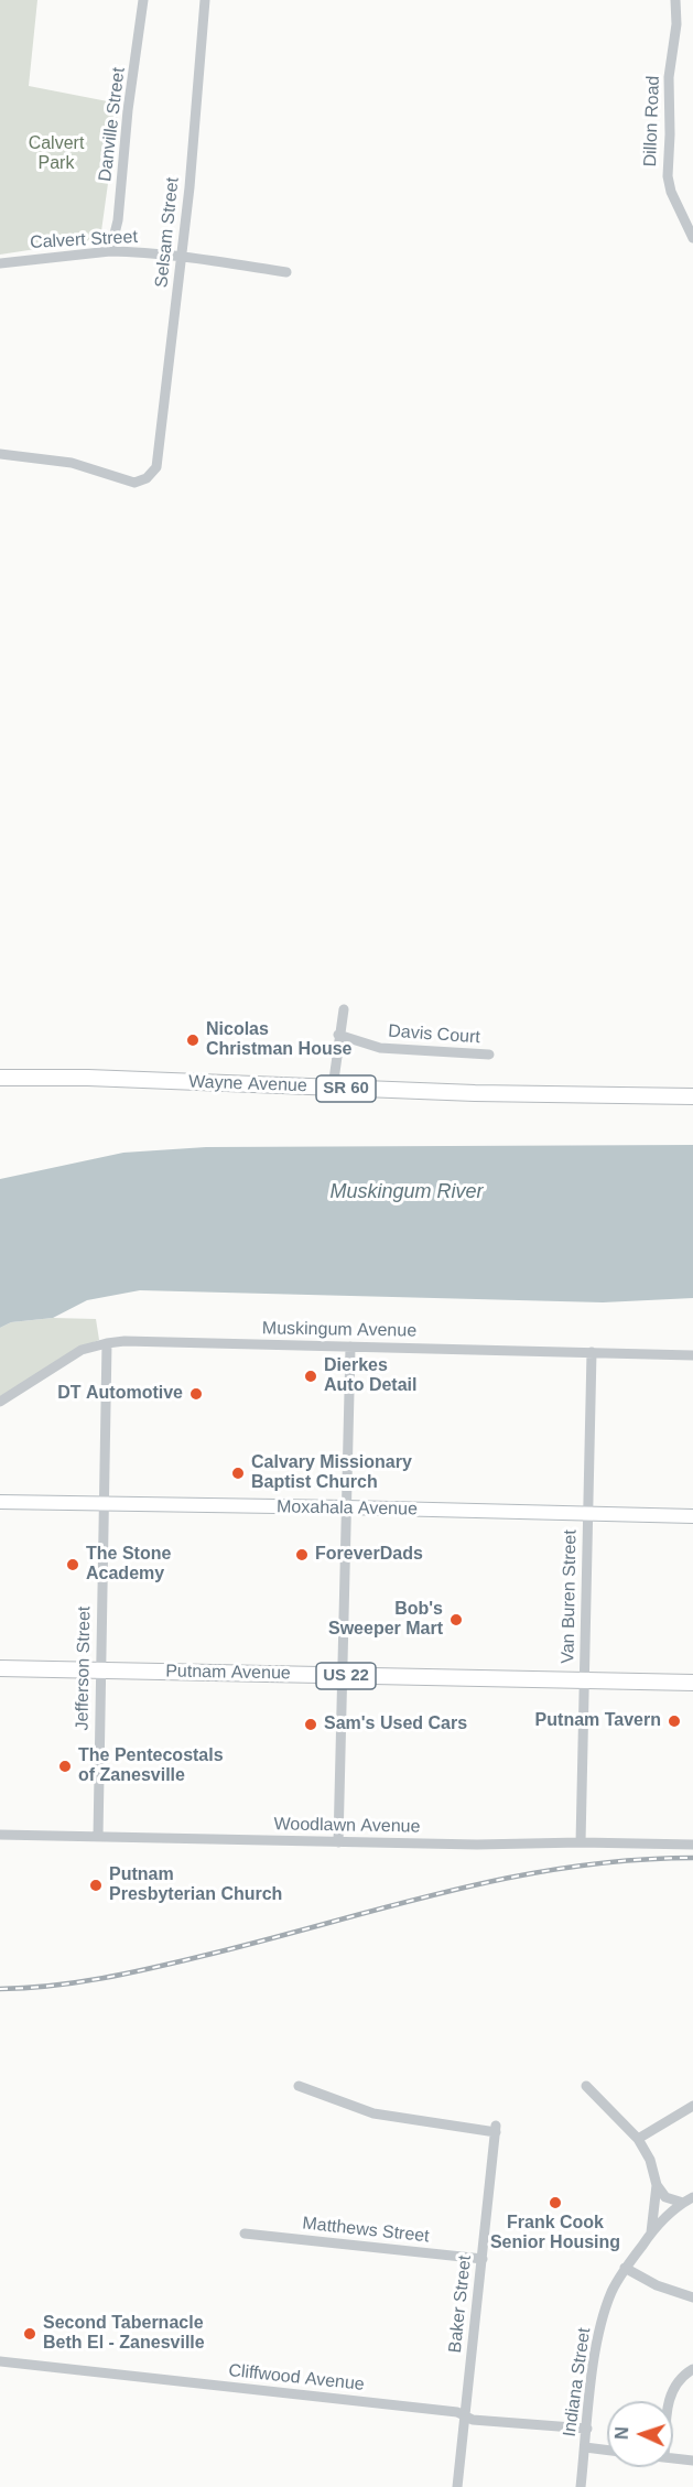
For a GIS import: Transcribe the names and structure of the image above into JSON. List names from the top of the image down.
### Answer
{
  "streets": {
    "main road": [
      "Wayne Avenue",
      "SR 60",
      "Putnam Avenue",
      "US 22"
    ],
    "street": [
      "Dillon Road",
      "Danville Street",
      "Selsam Street",
      "Calvert Street",
      "Davis Court",
      "Muskingum Avenue",
      "Moxahala Avenue",
      "Van Buren Street",
      "Jefferson Street",
      "Woodlawn Avenue",
      "Matthews Street",
      "Baker Street",
      "Cliffwood Avenue",
      "Indiana Street"
    ]
  },
  "crossings": [
    ["Danville Street", "Calvert Street"],
    ["Selsam Street", "Calvert Street"],
    ["Muskingum Avenue", "Van Buren Street"],
    ["Muskingum Avenue", "Jefferson Street"],
    ["Moxahala Avenue", "Van Buren Street"],
    ["Moxahala Avenue", "Jefferson Street"],
    ["Van Buren Street", "Putnam Avenue"],
    ["Van Buren Street", "Woodlawn Avenue"],
    ["Jefferson Street", "Putnam Avenue"],
    ["Jefferson Street", "Woodlawn Avenue"],
    ["Matthews Street", "Baker Street"],
    ["Baker Street", "Cliffwood Avenue"],
    ["Cliffwood Avenue", "Indiana Street"]
  ],
  "water": ["Muskingum River"],
  "parks": ["Calvert Park"],
  "places": [
    "Nicolas Christman House",
    "Dierkes Auto Detail",
    "DT Automotive",
    "Calvary Missionary Baptist Church",
    "ForeverDads",
    "The Stone Academy",
    "Bob's Sweeper Mart",
    "Putnam Tavern",
    "Sam's Used Cars",
    "The Pentecostals of Zanesville",
    "Putnam Presbyterian Church",
    "Frank Cook Senior Housing",
    "Second Tabernacle Beth El - Zanesville"
  ],
  "north": "left"
}
